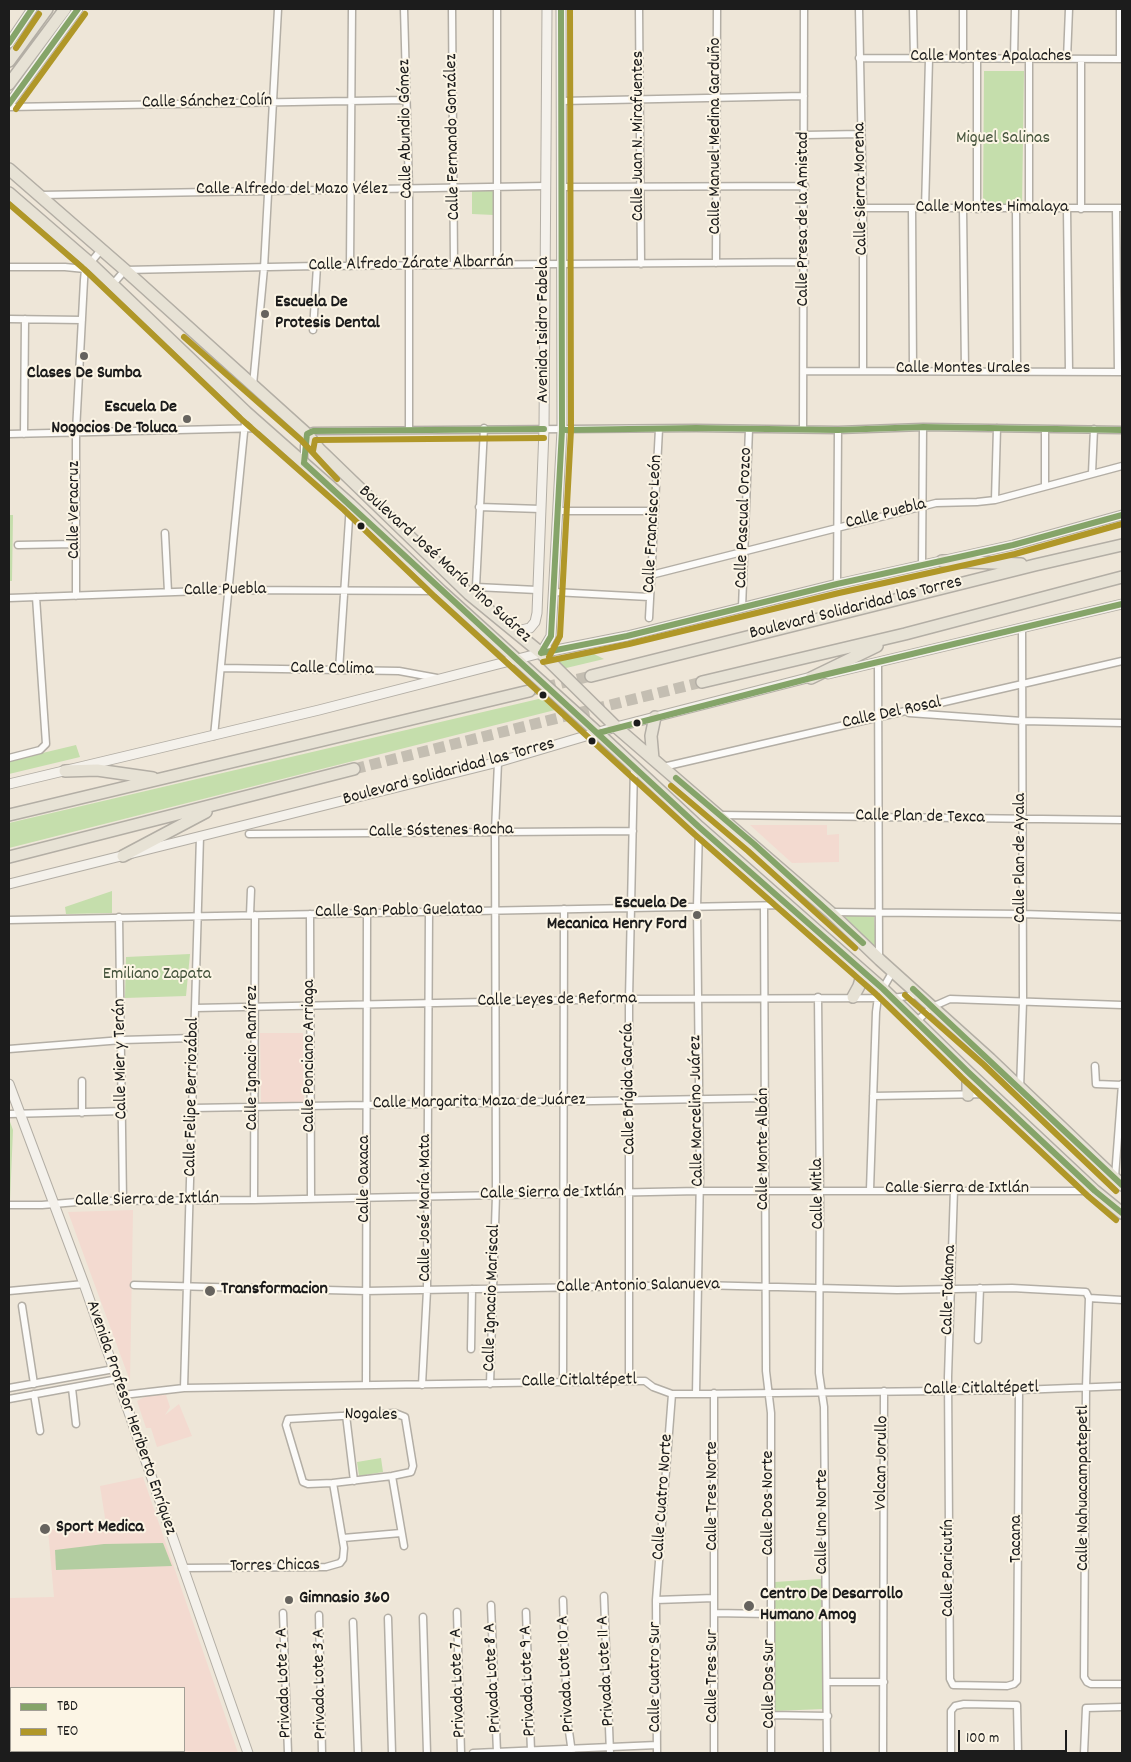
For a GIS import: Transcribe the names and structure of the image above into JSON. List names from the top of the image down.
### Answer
{
  "streets": {
    "highway": ["Boulevard José María Pino Suárez", "Boulevard Solidaridad las Torres"],
    "main road": ["Avenida Isidro Fabela", "Avenida Profesor Heriberto Enríquez"],
    "street": [
      "Calle Montes Apalaches",
      "Calle Sánchez Colín",
      "Calle Abundio Gómez",
      "Calle Juan N. Mirafuentes",
      "Calle Manuel Medina Garduño",
      "Calle Fernando González",
      "Calle Sierra Morena",
      "Calle Alfredo del Mazo Vélez",
      "Calle Montes Himalaya",
      "Calle Presa de la Amistad",
      "Calle Alfredo Zárate Albarrán",
      "Calle Montes Urales",
      "Calle Veracruz",
      "Calle Puebla",
      "Calle Pascual Orozco",
      "Calle Francisco León",
      "Calle Colima",
      "Calle Del Rosal",
      "Calle Plan de Texca",
      "Calle Sóstenes Rocha",
      "Calle Plan de Ayala",
      "Calle San Pablo Guelatao",
      "Calle Leyes de Reforma",
      "Calle Ponciano Arriaga",
      "Calle Ignacio Ramírez",
      "Calle Mier y Terán",
      "Calle Brígida García",
      "Calle Felipe Berriozábal",
      "Calle Margarita Maza de Juárez",
      "Calle Marcelino Juárez",
      "Calle Monte Albán",
      "Calle Oaxaca",
      "Calle Sierra de Ixtlán",
      "Calle Mitla",
      "Calle José María Mata",
      "Calle Antonio Salanueva",
      "Calle Takama",
      "Calle Ignacio Mariscal",
      "Calle Citlaltépetl",
      "Nogales",
      "Volcan Jorullo",
      "Calle Nahuacampatepetl",
      "Calle Tres Norte",
      "Calle Cuatro Norte",
      "Calle Dos Norte",
      "Calle Uno Norte",
      "Tacana",
      "Torres Chicas",
      "Calle Paricutín",
      "Privada Lote 11 A",
      "Privada Lote 10 A",
      "Calle Tres Sur",
      "Calle Cuatro Sur",
      "Privada Lote 8 A",
      "Privada Lote 9 A",
      "Privada Lote 2 A",
      "Privada Lote 7 A",
      "Privada Lote 3 A",
      "Calle Dos Sur"
    ]
  },
  "crossings": [
    ["Calle Montes Apalaches", "Calle Sierra Morena"],
    ["Calle Sánchez Colín", "Calle Abundio Gómez"],
    ["Calle Abundio Gómez", "Calle Alfredo del Mazo Vélez"],
    ["Calle Abundio Gómez", "Calle Alfredo Zárate Albarrán"],
    ["Calle Juan N. Mirafuentes", "Calle Alfredo Zárate Albarrán"],
    ["Calle Manuel Medina Garduño", "Calle Alfredo Zárate Albarrán"],
    ["Calle Fernando González", "Calle Alfredo del Mazo Vélez"],
    ["Calle Fernando González", "Calle Alfredo Zárate Albarrán"],
    ["Calle Sierra Morena", "Calle Montes Himalaya"],
    ["Calle Sierra Morena", "Calle Montes Urales"],
    ["Calle Alfredo del Mazo Vélez", "Avenida Isidro Fabela"],
    ["Calle Alfredo del Mazo Vélez", "Boulevard José María Pino Suárez"],
    ["Calle Presa de la Amistad", "Calle Alfredo Zárate Albarrán"],
    ["Calle Presa de la Amistad", "Calle Montes Urales"],
    ["Calle Alfredo Zárate Albarrán", "Avenida Isidro Fabela"],
    ["Calle Alfredo Zárate Albarrán", "Boulevard José María Pino Suárez"],
    ["Avenida Isidro Fabela", "Boulevard José María Pino Suárez"],
    ["Avenida Isidro Fabela", "Boulevard Solidaridad las Torres"],
    ["Calle Veracruz", "Calle Puebla"],
    ["Calle Veracruz", "Boulevard José María Pino Suárez"],
    ["Calle Puebla", "Calle Pascual Orozco"],
    ["Calle Puebla", "Calle Francisco León"],
    ["Calle Puebla", "Boulevard José María Pino Suárez"],
    ["Calle Pascual Orozco", "Boulevard Solidaridad las Torres"],
    ["Boulevard José María Pino Suárez", "Boulevard Solidaridad las Torres"],
    ["Boulevard José María Pino Suárez", "Calle Del Rosal"],
    ["Boulevard José María Pino Suárez", "Calle Plan de Texca"],
    ["Boulevard José María Pino Suárez", "Calle Plan de Ayala"],
    ["Boulevard José María Pino Suárez", "Calle San Pablo Guelatao"],
    ["Boulevard José María Pino Suárez", "Calle Leyes de Reforma"],
    ["Boulevard José María Pino Suárez", "Calle Brígida García"],
    ["Boulevard José María Pino Suárez", "Calle Marcelino Juárez"],
    ["Boulevard José María Pino Suárez", "Calle Sierra de Ixtlán"],
    ["Boulevard Solidaridad las Torres", "Calle Colima"],
    ["Boulevard Solidaridad las Torres", "Calle Plan de Ayala"],
    ["Boulevard Solidaridad las Torres", "Calle Felipe Berriozábal"],
    ["Boulevard Solidaridad las Torres", "Calle Ignacio Mariscal"],
    ["Calle Del Rosal", "Calle Plan de Ayala"],
    ["Calle Plan de Texca", "Calle Plan de Ayala"],
    ["Calle Sóstenes Rocha", "Calle Brígida García"],
    ["Calle Sóstenes Rocha", "Calle Ignacio Mariscal"],
    ["Calle San Pablo Guelatao", "Calle Ponciano Arriaga"],
    ["Calle San Pablo Guelatao", "Calle Ignacio Ramírez"],
    ["Calle San Pablo Guelatao", "Calle Mier y Terán"],
    ["Calle San Pablo Guelatao", "Calle Brígida García"],
    ["Calle San Pablo Guelatao", "Calle Felipe Berriozábal"],
    ["Calle San Pablo Guelatao", "Calle Marcelino Juárez"],
    ["Calle San Pablo Guelatao", "Calle Monte Albán"],
    ["Calle San Pablo Guelatao", "Calle Oaxaca"],
    ["Calle San Pablo Guelatao", "Calle José María Mata"],
    ["Calle San Pablo Guelatao", "Calle Ignacio Mariscal"],
    ["Calle Leyes de Reforma", "Calle Ponciano Arriaga"],
    ["Calle Leyes de Reforma", "Calle Ignacio Ramírez"],
    ["Calle Leyes de Reforma", "Calle Brígida García"],
    ["Calle Leyes de Reforma", "Calle Felipe Berriozábal"],
    ["Calle Leyes de Reforma", "Calle Marcelino Juárez"],
    ["Calle Leyes de Reforma", "Calle Monte Albán"],
    ["Calle Leyes de Reforma", "Calle Oaxaca"],
    ["Calle Leyes de Reforma", "Calle Mitla"],
    ["Calle Leyes de Reforma", "Calle José María Mata"],
    ["Calle Leyes de Reforma", "Calle Ignacio Mariscal"],
    ["Calle Ponciano Arriaga", "Calle Margarita Maza de Juárez"],
    ["Calle Ponciano Arriaga", "Calle Sierra de Ixtlán"],
    ["Calle Ignacio Ramírez", "Calle Margarita Maza de Juárez"],
    ["Calle Ignacio Ramírez", "Calle Sierra de Ixtlán"],
    ["Calle Mier y Terán", "Calle Sierra de Ixtlán"],
    ["Calle Brígida García", "Calle Margarita Maza de Juárez"],
    ["Calle Brígida García", "Calle Sierra de Ixtlán"],
    ["Calle Brígida García", "Calle Antonio Salanueva"],
    ["Calle Brígida García", "Calle Citlaltépetl"],
    ["Calle Felipe Berriozábal", "Calle Margarita Maza de Juárez"],
    ["Calle Felipe Berriozábal", "Calle Sierra de Ixtlán"],
    ["Calle Felipe Berriozábal", "Calle Antonio Salanueva"],
    ["Calle Felipe Berriozábal", "Calle Citlaltépetl"],
    ["Calle Margarita Maza de Juárez", "Calle Marcelino Juárez"],
    ["Calle Margarita Maza de Juárez", "Calle Monte Albán"],
    ["Calle Margarita Maza de Juárez", "Calle Oaxaca"],
    ["Calle Margarita Maza de Juárez", "Calle José María Mata"],
    ["Calle Margarita Maza de Juárez", "Calle Ignacio Mariscal"],
    ["Calle Marcelino Juárez", "Calle Sierra de Ixtlán"],
    ["Calle Marcelino Juárez", "Calle Antonio Salanueva"],
    ["Calle Marcelino Juárez", "Calle Citlaltépetl"],
    ["Calle Monte Albán", "Calle Sierra de Ixtlán"],
    ["Calle Monte Albán", "Calle Antonio Salanueva"],
    ["Calle Monte Albán", "Calle Citlaltépetl"],
    ["Calle Monte Albán", "Calle Dos Norte"],
    ["Calle Oaxaca", "Calle Sierra de Ixtlán"],
    ["Calle Oaxaca", "Calle Antonio Salanueva"],
    ["Calle Oaxaca", "Calle Citlaltépetl"],
    ["Calle Sierra de Ixtlán", "Calle Mitla"],
    ["Calle Sierra de Ixtlán", "Calle José María Mata"],
    ["Calle Sierra de Ixtlán", "Calle Takama"],
    ["Calle Sierra de Ixtlán", "Calle Ignacio Mariscal"],
    ["Calle Sierra de Ixtlán", "Avenida Profesor Heriberto Enríquez"],
    ["Calle Mitla", "Calle Antonio Salanueva"],
    ["Calle Mitla", "Calle Citlaltépetl"],
    ["Calle Mitla", "Calle Uno Norte"],
    ["Calle José María Mata", "Calle Antonio Salanueva"],
    ["Calle José María Mata", "Calle Citlaltépetl"],
    ["Calle Antonio Salanueva", "Calle Takama"],
    ["Calle Antonio Salanueva", "Calle Ignacio Mariscal"],
    ["Calle Antonio Salanueva", "Calle Nahuacampatepetl"],
    ["Calle Takama", "Calle Citlaltépetl"],
    ["Calle Takama", "Calle Paricutín"],
    ["Calle Ignacio Mariscal", "Calle Citlaltépetl"],
    ["Calle Citlaltépetl", "Avenida Profesor Heriberto Enríquez"],
    ["Calle Citlaltépetl", "Volcan Jorullo"],
    ["Calle Citlaltépetl", "Calle Nahuacampatepetl"],
    ["Calle Citlaltépetl", "Calle Tres Norte"],
    ["Calle Citlaltépetl", "Calle Cuatro Norte"],
    ["Calle Citlaltépetl", "Calle Dos Norte"],
    ["Calle Citlaltépetl", "Calle Uno Norte"],
    ["Calle Citlaltépetl", "Tacana"],
    ["Calle Citlaltépetl", "Calle Paricutín"],
    ["Avenida Profesor Heriberto Enríquez", "Torres Chicas"],
    ["Calle Tres Norte", "Calle Tres Sur"],
    ["Calle Cuatro Norte", "Calle Cuatro Sur"],
    ["Calle Dos Norte", "Calle Dos Sur"],
    ["Tacana", "Calle Paricutín"]
  ],
  "parks": ["Miguel Salinas", "Emiliano Zapata"],
  "places": [
    "Escuela De Protesis Dental",
    "Clases De Sumba",
    "Escuela De Nogocios De Toluca",
    "Escuela De Mecanica Henry Ford",
    "Transformacion",
    "Sport Medica",
    "Gimnasio 360",
    "Centro De Desarrollo Humano Amog"
  ],
  "lines": ["transit line TBD", "transit line TEO"],
  "legend": ["TBD", "TEO"],
  "scale_bar": "100 m"
}
